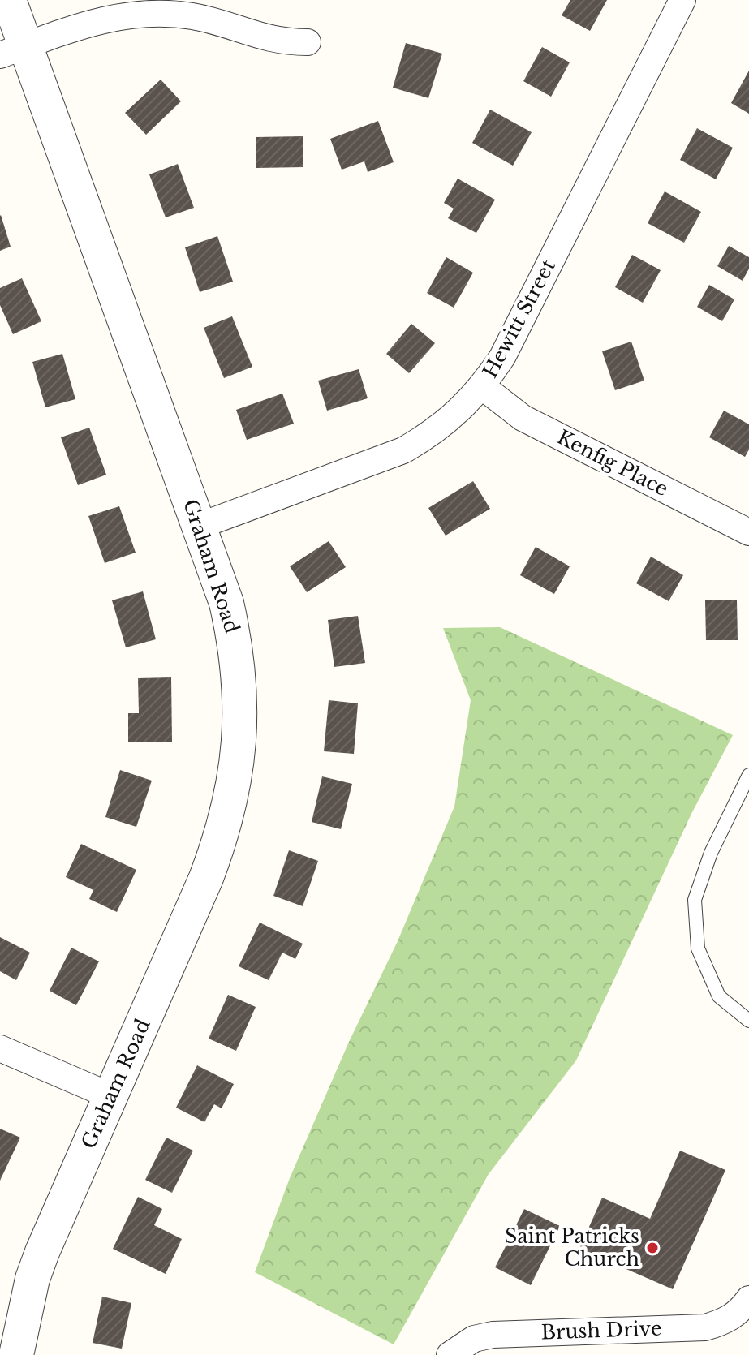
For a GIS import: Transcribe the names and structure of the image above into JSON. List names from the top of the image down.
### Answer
{
  "streets": {
    "street": [
      "Hewitt Street",
      "Kenfig Place",
      "Graham Road",
      "Brush Drive"
    ]
  },
  "crossings": [
    ["Hewitt Street", "Kenfig Place"],
    ["Hewitt Street", "Graham Road"]
  ],
  "places": ["Saint Patricks Church"]
}
